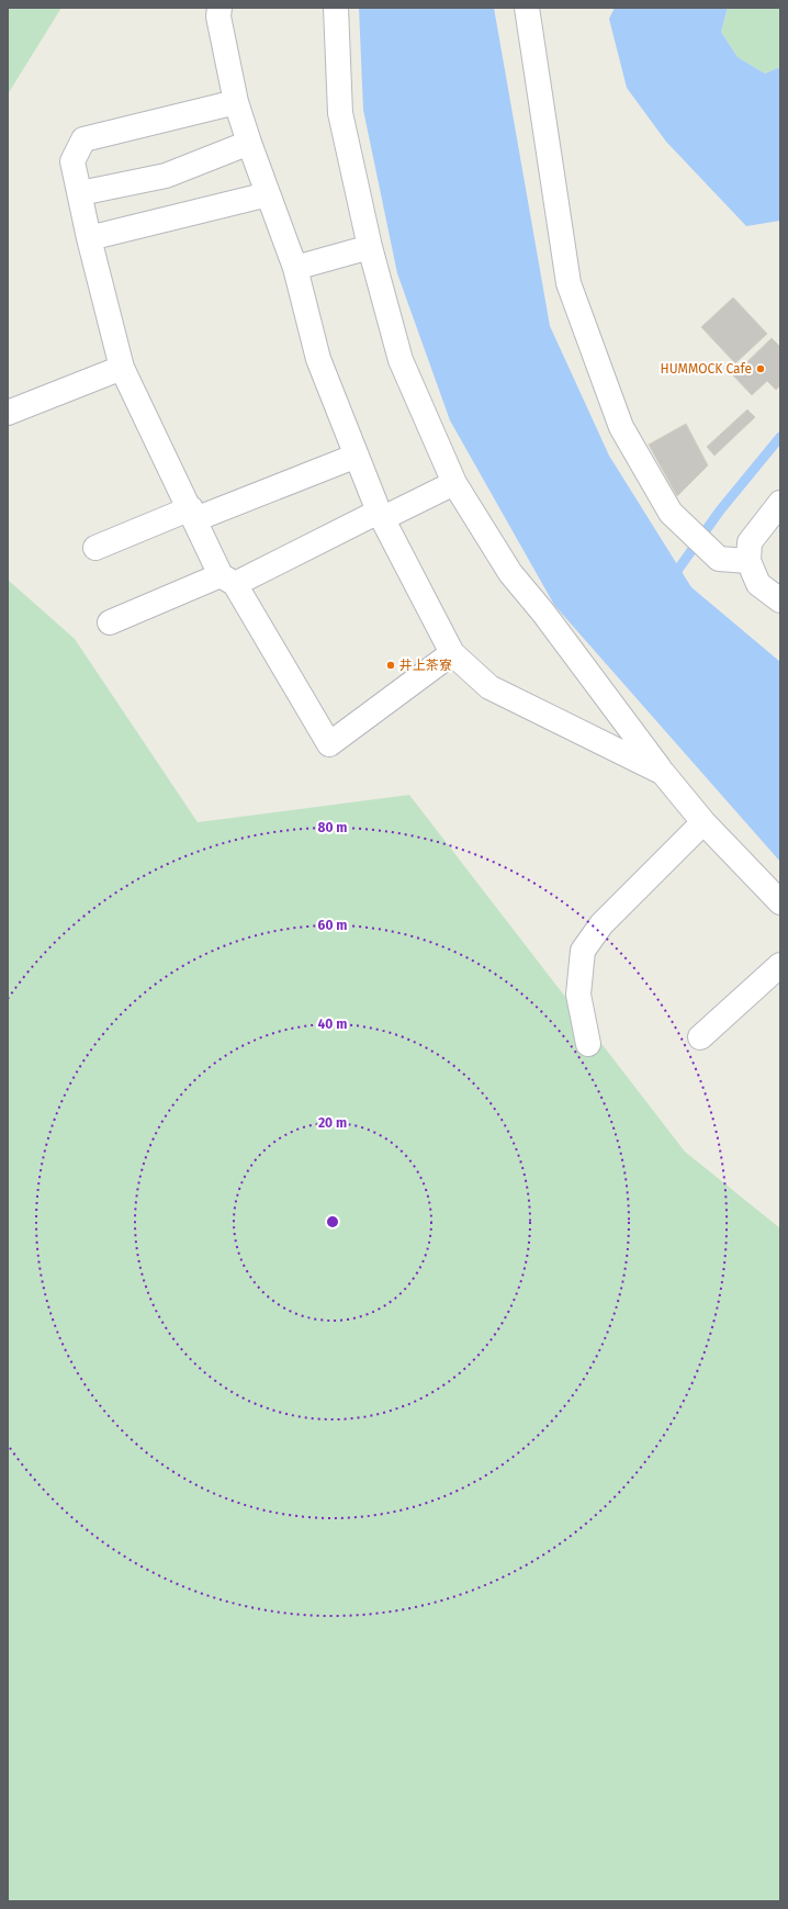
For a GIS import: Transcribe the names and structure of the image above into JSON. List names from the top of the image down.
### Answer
{
  "places": ["HUMMOCK Cafe", "井上茶寮"],
  "rings": [
    "80 m",
    "60 m",
    "40 m",
    "20 m"
  ]
}
